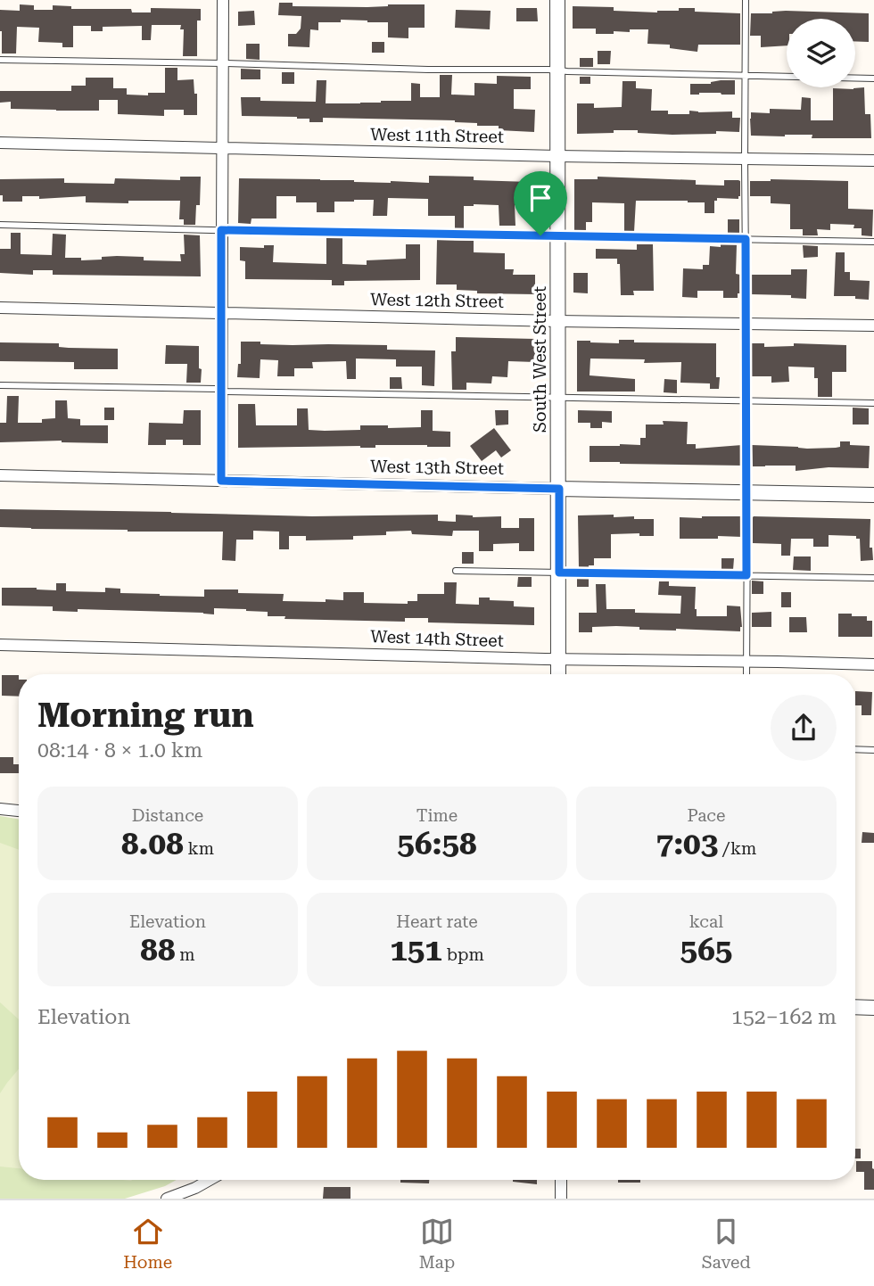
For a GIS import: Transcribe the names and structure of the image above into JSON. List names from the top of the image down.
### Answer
{
  "streets": {
    "street": [
      "West 11th Street",
      "West 12th Street",
      "South West Street",
      "West 13th Street",
      "West 14th Street"
    ]
  },
  "crossings": [
    ["West 11th Street", "South West Street"],
    ["West 12th Street", "South West Street"],
    ["South West Street", "West 13th Street"],
    ["South West Street", "West 14th Street"]
  ],
  "page": {
    "heading": ["Morning run", "08:14 · 8 × 1.0 km"],
    "stats": [
      ["Distance", "8.08 km"],
      ["Time", "56:58"],
      ["Pace", "7:03 /km"],
      ["Elevation", "88 m"],
      ["Heart rate", "151 bpm"],
      ["kcal", "565"]
    ],
    "chart": ["Elevation", "152–162 m"],
    "tabs": ["Home", "Map", "Saved"]
  }
}
